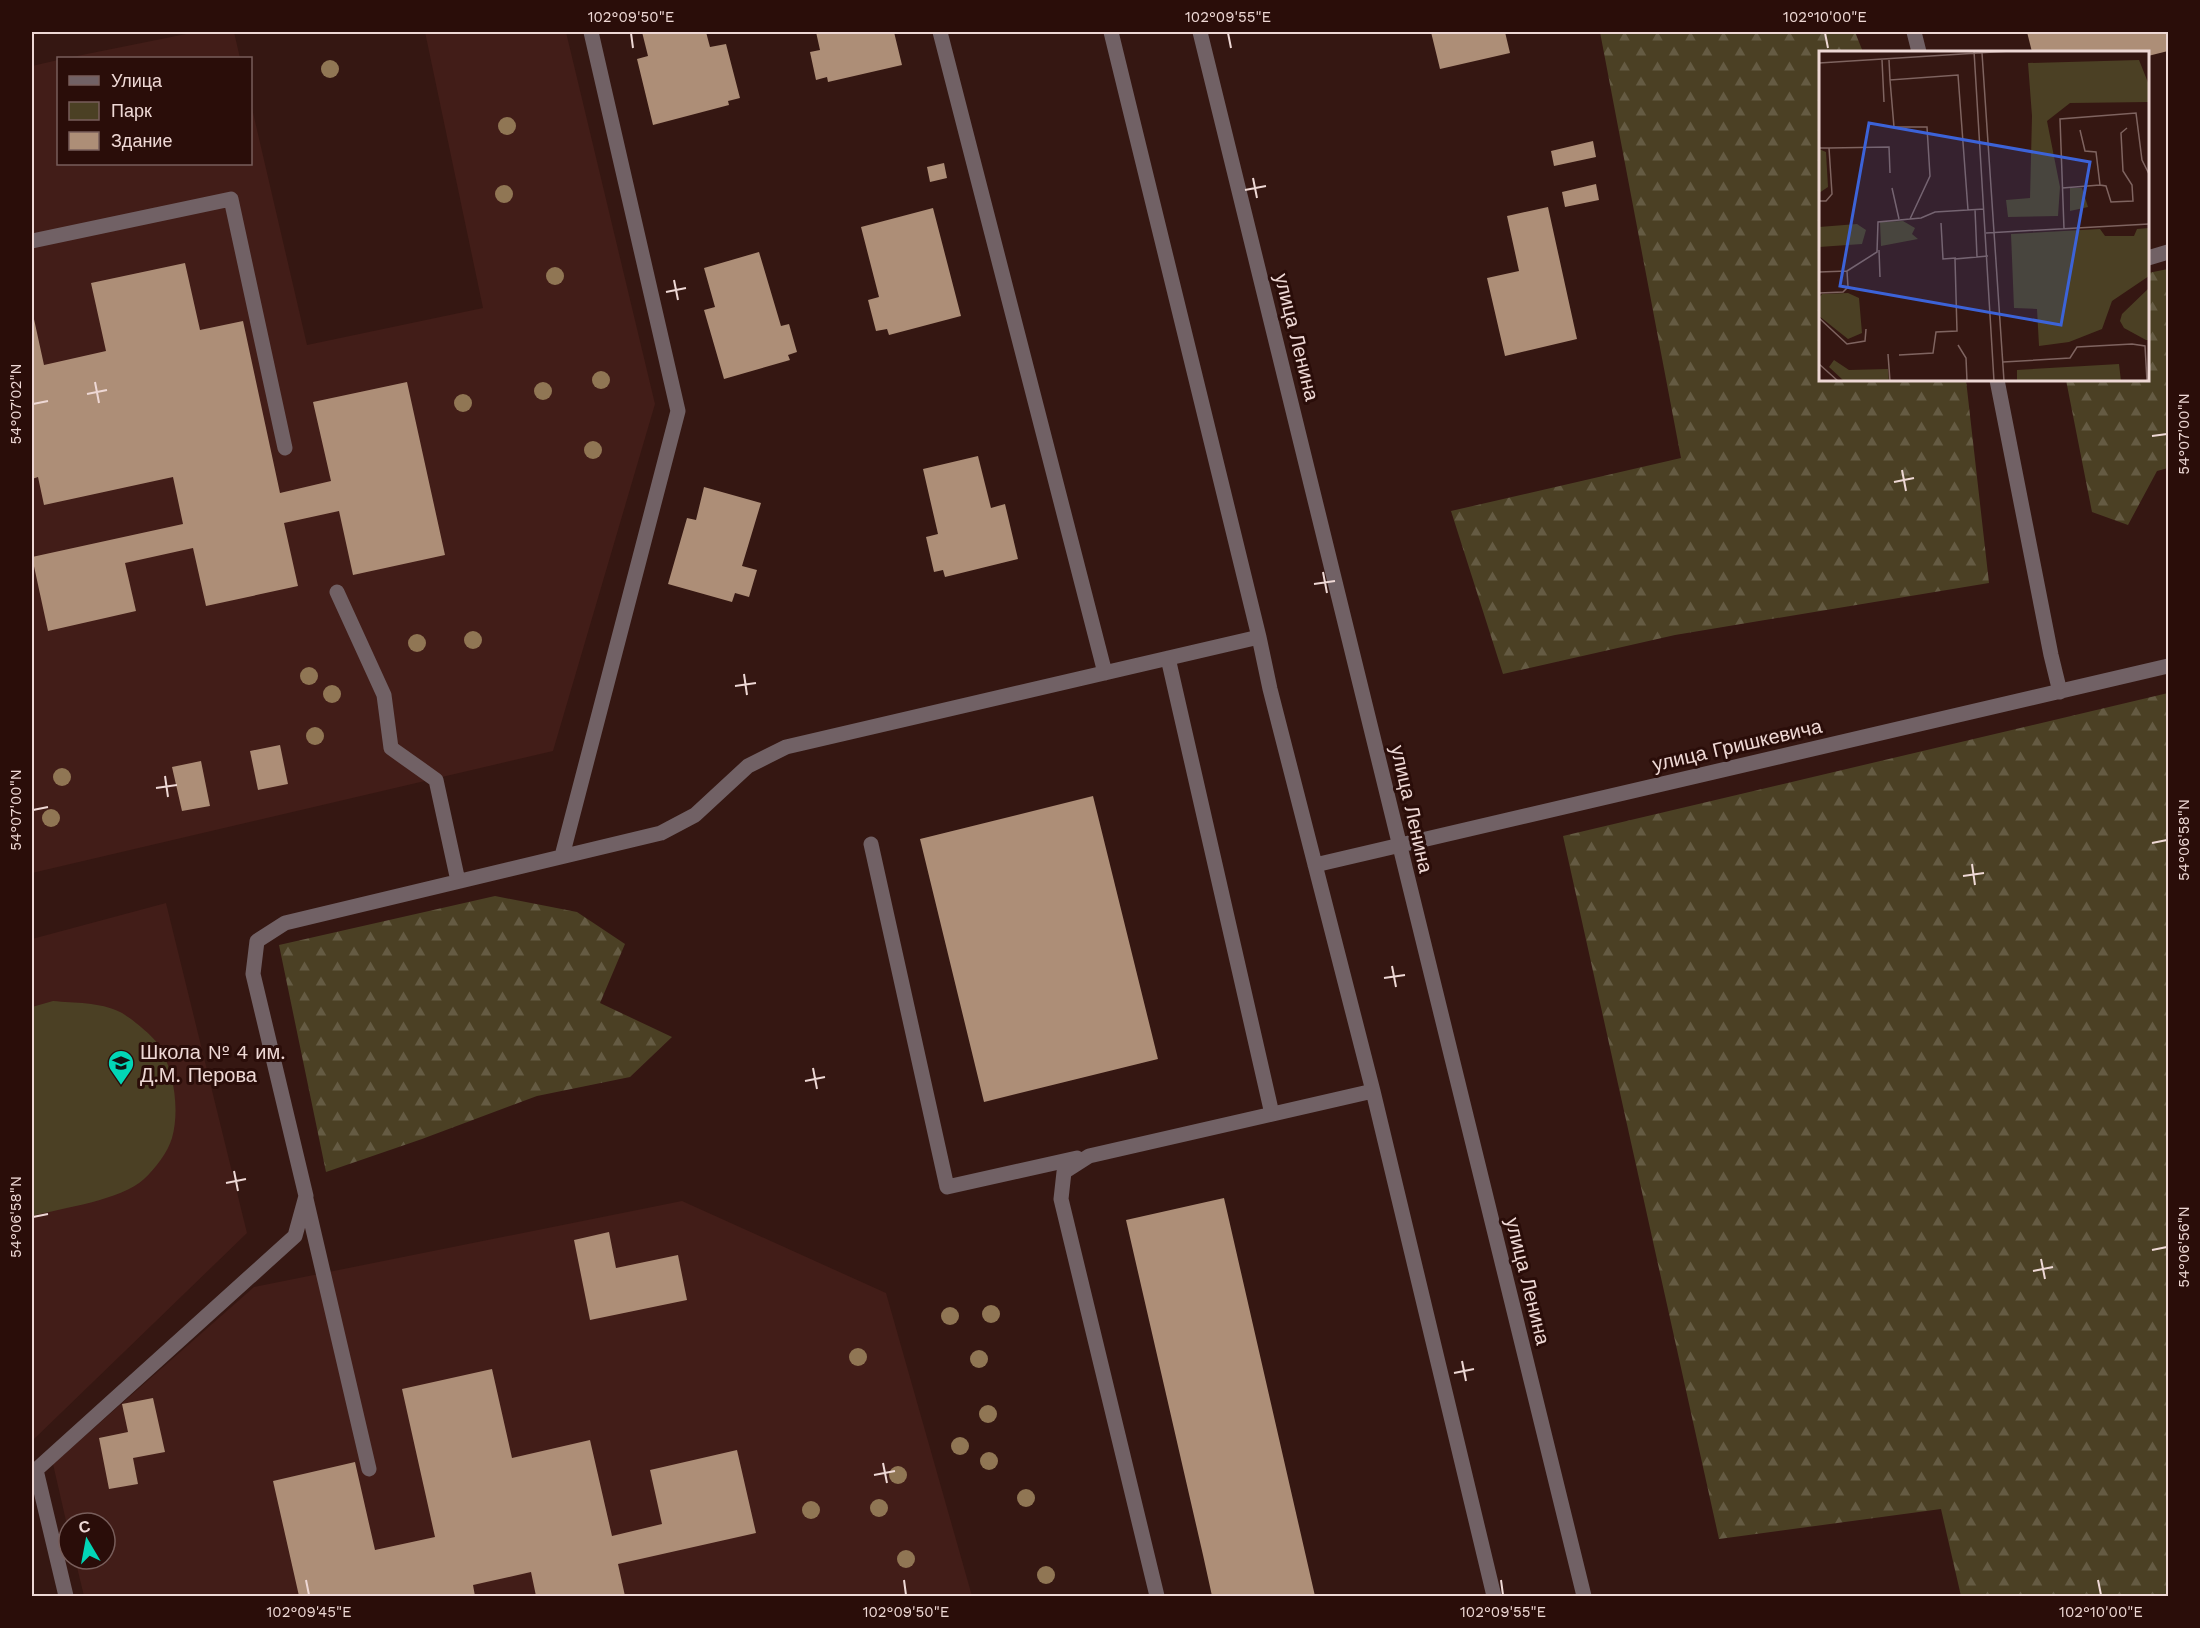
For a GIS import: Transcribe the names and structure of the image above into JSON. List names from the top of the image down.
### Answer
{
  "streets": {
    "street": ["улица Ленина", "улица Гришкевича"]
  },
  "crossings": [
    ["улица Ленина", "улица Гришкевича"]
  ],
  "places": {
    "school or university": ["Школа № 4 им. Д.М. Перова"]
  },
  "legend": ["Улица", "Парк", "Здание"],
  "north": "top",
  "coordinates": [
    "102°09'50\"E",
    "102°09'55\"E",
    "102°10'00\"E",
    "54°07'02\"N",
    "54°07'00\"N",
    "54°06'58\"N",
    "54°06'56\"N",
    "102°09'45\"E"
  ]
}
